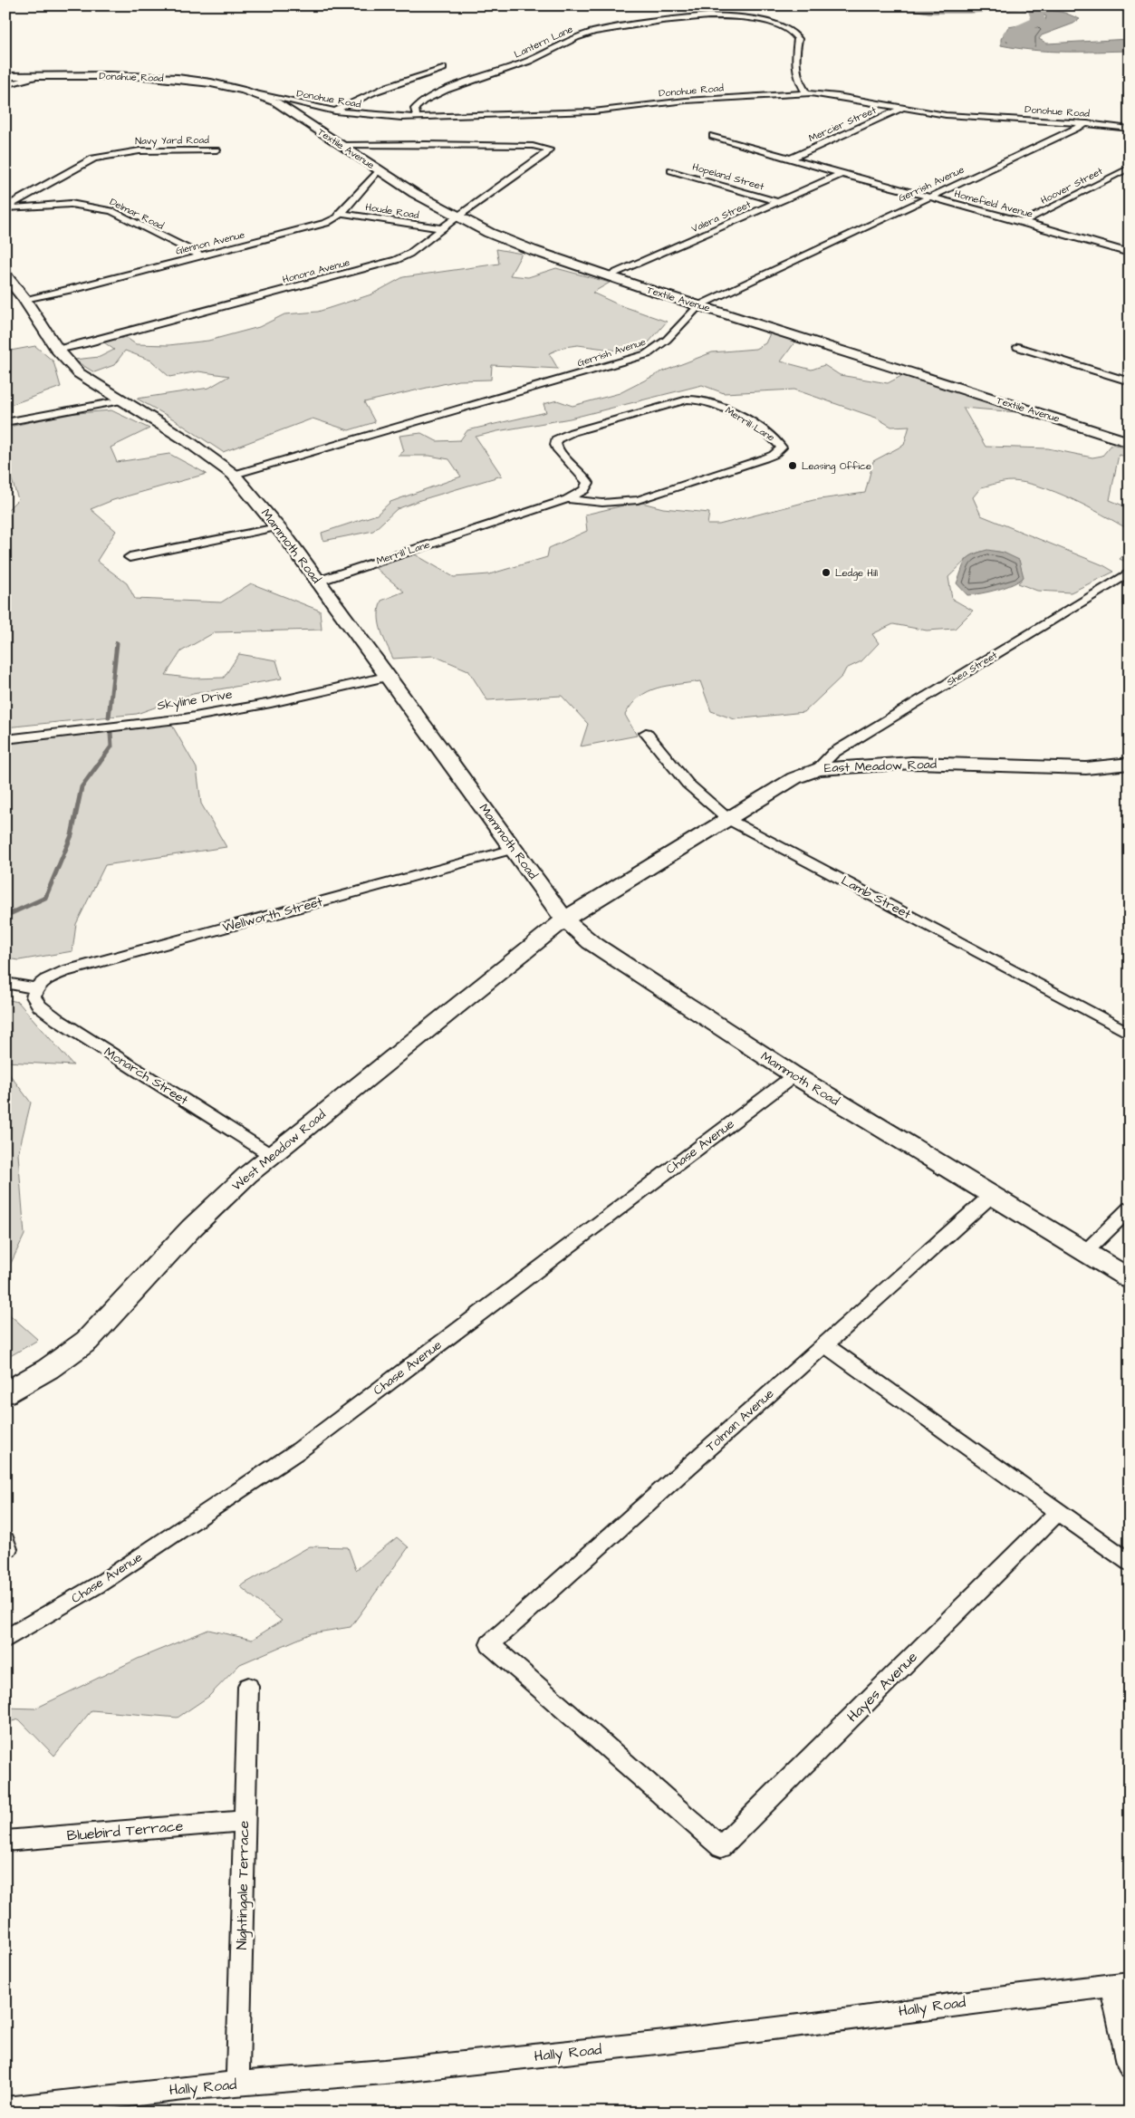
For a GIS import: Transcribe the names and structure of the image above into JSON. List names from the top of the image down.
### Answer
{
  "streets": {
    "main road": [
      "Donahue Road",
      "Textile Avenue",
      "Mammoth Road",
      "East Meadow Road",
      "West Meadow Road"
    ],
    "street": [
      "Lantern Lane",
      "Donohue Road",
      "Mercier Street",
      "Navy Yard Road",
      "Hopeland Street",
      "Gerrish Avenue",
      "Hoover Street",
      "Homefield Avenue",
      "Houde Road",
      "Delmar Road",
      "Valera Street",
      "Glennon Avenue",
      "Honora Avenue",
      "Merrill Lane",
      "Shea Street",
      "Skyline Drive",
      "Lamb Street",
      "Wellworth Street",
      "Monarch Street",
      "Chase Avenue",
      "Tolman Avenue",
      "Hayes Avenue",
      "Bluebird Terrace",
      "Nightingale Terrace",
      "Hally Road"
    ]
  },
  "crossings": [
    ["Lantern Lane", "Donohue Road"],
    ["Donahue Road", "Donohue Road"],
    ["Donahue Road", "Textile Avenue"],
    ["Donohue Road", "Mercier Street"],
    ["Donohue Road", "Textile Avenue"],
    ["Donohue Road", "Gerrish Avenue"],
    ["Mercier Street", "Homefield Avenue"],
    ["Navy Yard Road", "Delmar Road"],
    ["Textile Avenue", "Gerrish Avenue"],
    ["Textile Avenue", "Valera Street"],
    ["Textile Avenue", "Glennon Avenue"],
    ["Textile Avenue", "Honora Avenue"],
    ["Hopeland Street", "Valera Street"],
    ["Gerrish Avenue", "Homefield Avenue"],
    ["Gerrish Avenue", "Mammoth Road"],
    ["Hoover Street", "Homefield Avenue"],
    ["Homefield Avenue", "Valera Street"],
    ["Houde Road", "Glennon Avenue"],
    ["Houde Road", "Honora Avenue"],
    ["Delmar Road", "Glennon Avenue"],
    ["Glennon Avenue", "Mammoth Road"],
    ["Honora Avenue", "Mammoth Road"],
    ["Merrill Lane", "Mammoth Road"],
    ["Mammoth Road", "Skyline Drive"],
    ["Mammoth Road", "East Meadow Road"],
    ["Mammoth Road", "Wellworth Street"],
    ["Mammoth Road", "Chase Avenue"],
    ["Mammoth Road", "West Meadow Road"],
    ["Mammoth Road", "Tolman Avenue"],
    ["Shea Street", "East Meadow Road"],
    ["East Meadow Road", "Lamb Street"],
    ["East Meadow Road", "West Meadow Road"],
    ["Wellworth Street", "Monarch Street"],
    ["Monarch Street", "West Meadow Road"],
    ["Tolman Avenue", "Hayes Avenue"],
    ["Bluebird Terrace", "Nightingale Terrace"],
    ["Nightingale Terrace", "Hally Road"]
  ],
  "places": ["Leasing Office", "Ledge Hill"]
}
